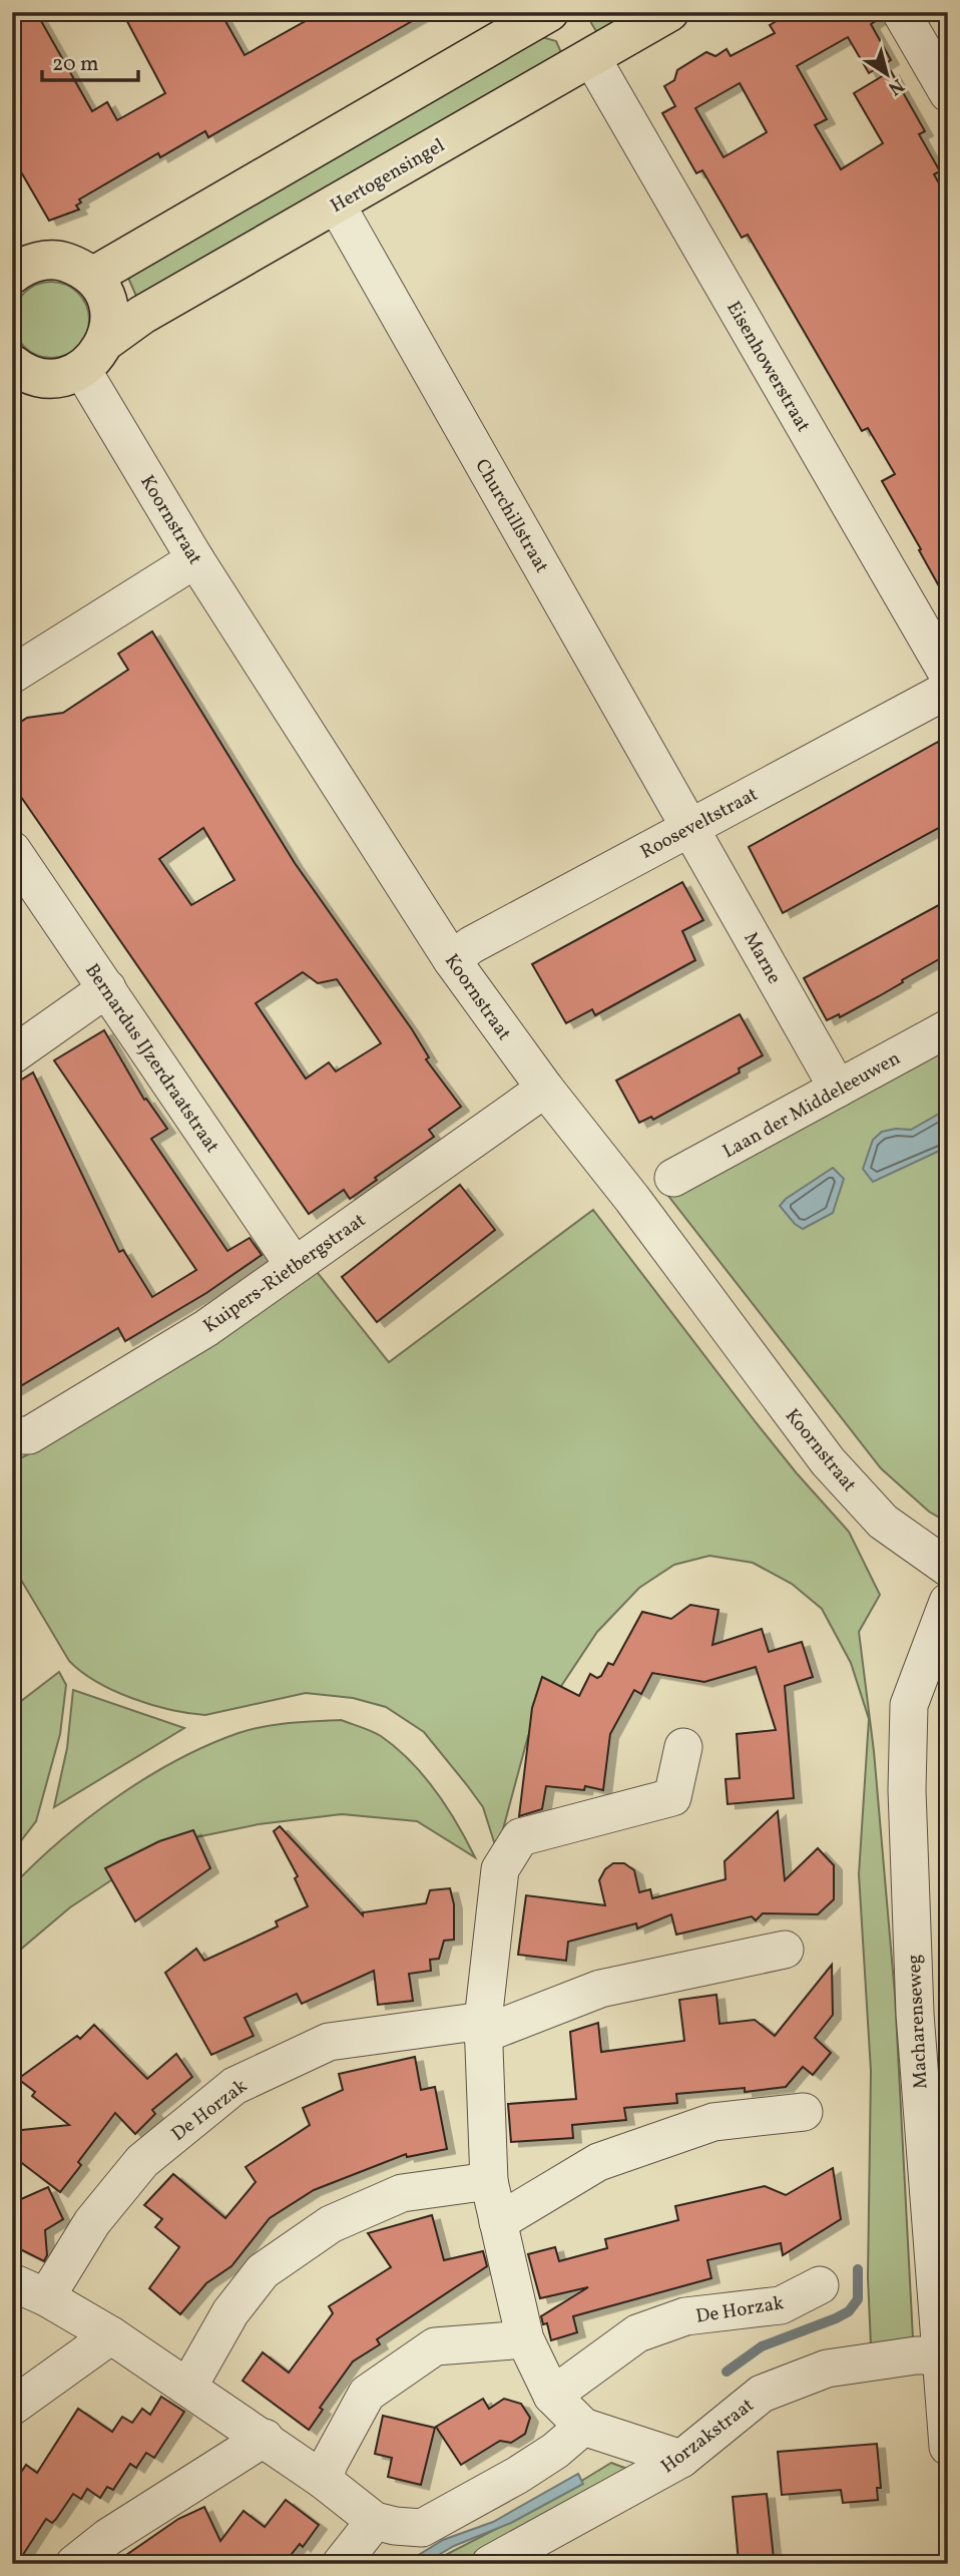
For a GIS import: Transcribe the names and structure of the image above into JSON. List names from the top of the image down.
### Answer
{
  "streets": {
    "main road": ["Hertogensingel"],
    "street": [
      "Eisenhowerstraat",
      "Churchillstraat",
      "Koornstraat",
      "Rooseveltstraat",
      "Marne",
      "Bernardus IJzerdraatstraat",
      "Laan der Middeleeuwen",
      "Kuipers-Rietbergstraat",
      "Macharenseweg",
      "De Horzak",
      "Horzakstraat"
    ]
  },
  "crossings": [
    ["Hertogensingel", "Eisenhowerstraat"],
    ["Hertogensingel", "Churchillstraat"],
    ["Hertogensingel", "Koornstraat"],
    ["Churchillstraat", "Rooseveltstraat"],
    ["Churchillstraat", "Marne"],
    ["Koornstraat", "Rooseveltstraat"],
    ["Koornstraat", "Kuipers-Rietbergstraat"],
    ["Rooseveltstraat", "Marne"],
    ["Marne", "Laan der Middeleeuwen"],
    ["Bernardus IJzerdraatstraat", "Kuipers-Rietbergstraat"],
    ["Macharenseweg", "Horzakstraat"]
  ],
  "scale_bar": "20 m",
  "north": "bottom right"
}
